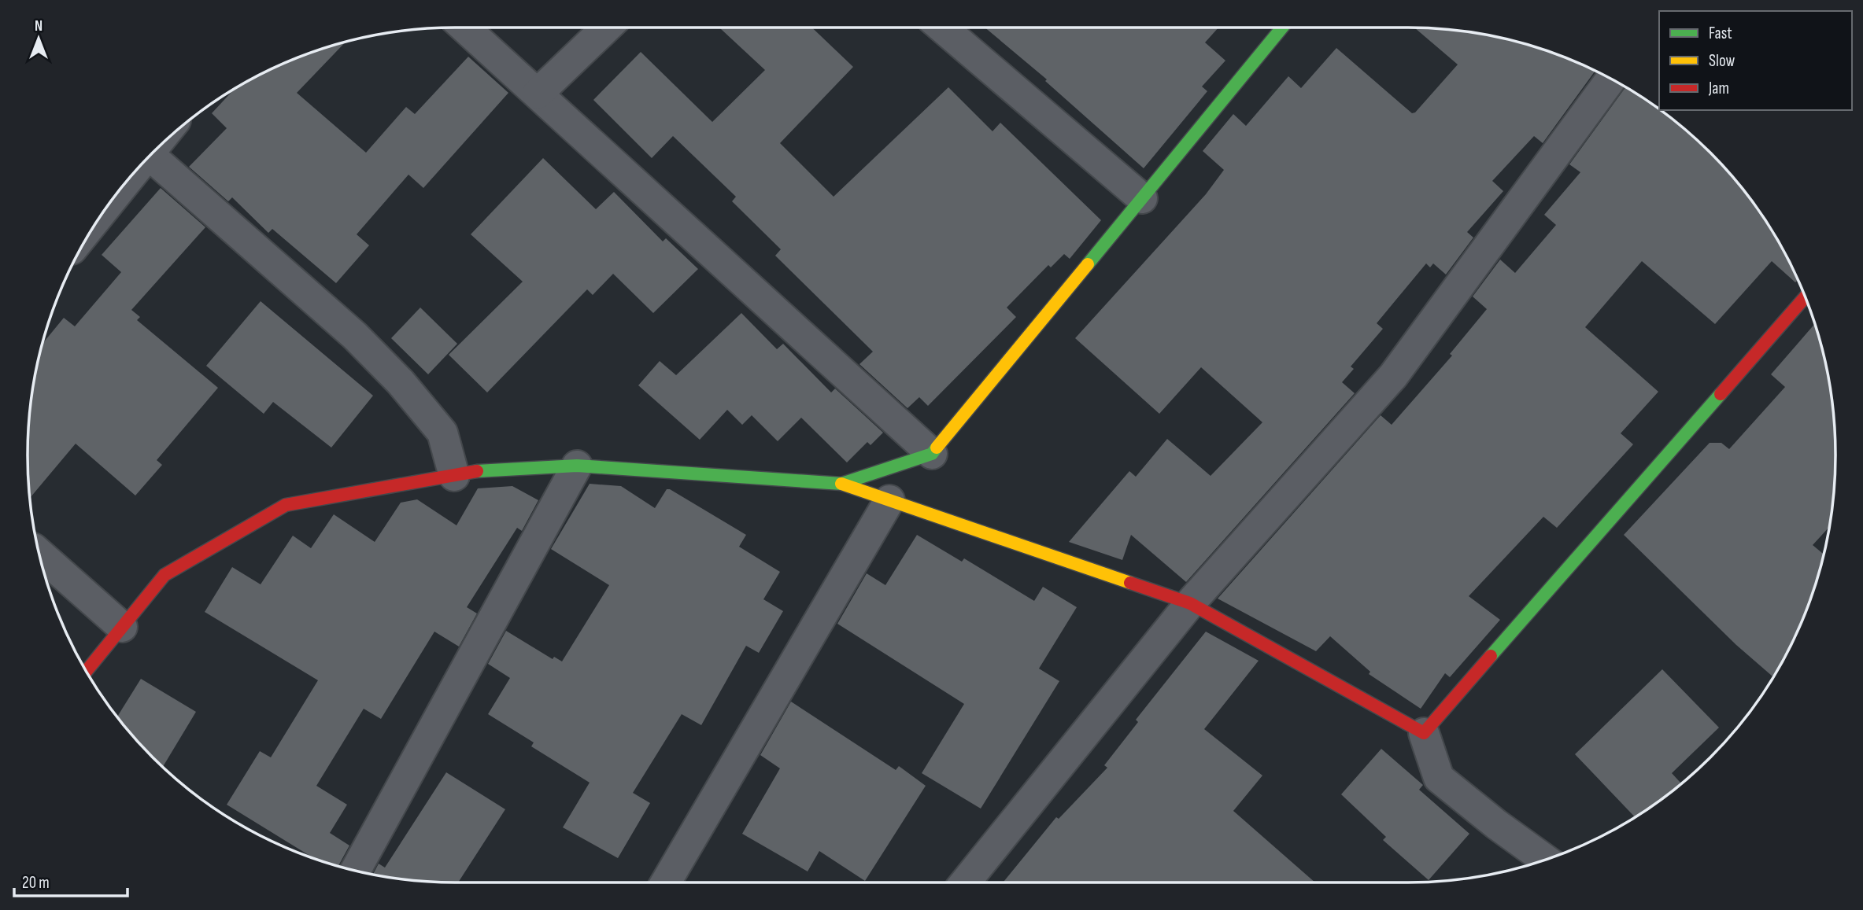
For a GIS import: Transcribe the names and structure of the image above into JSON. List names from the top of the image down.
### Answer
{
  "legend": ["Fast", "Slow", "Jam"],
  "scale_bar": "20 m",
  "north": "top"
}
